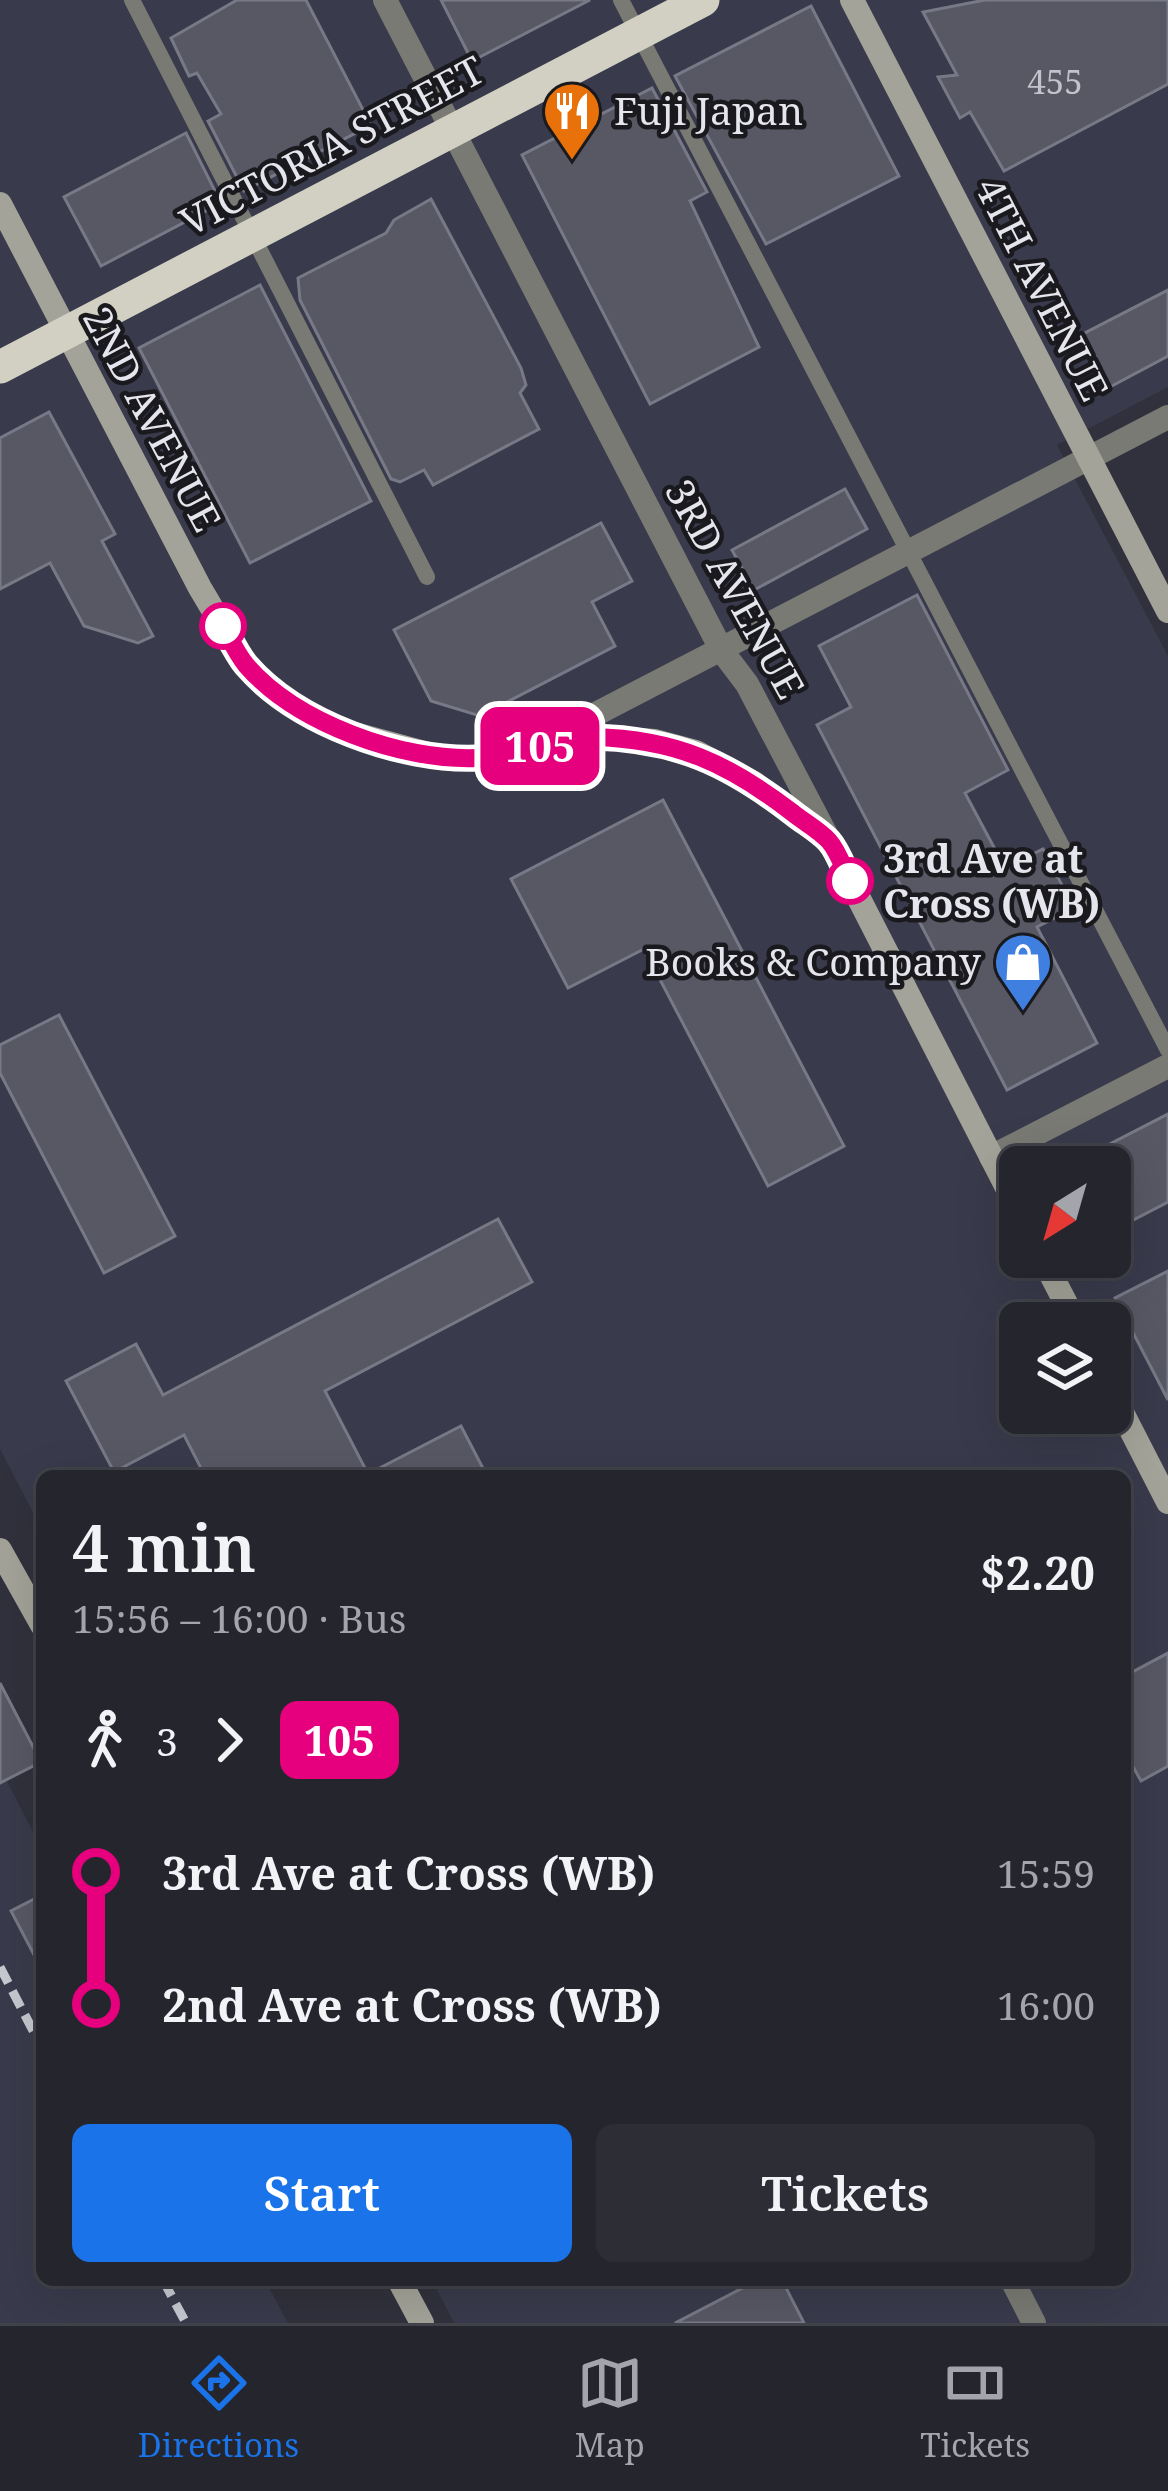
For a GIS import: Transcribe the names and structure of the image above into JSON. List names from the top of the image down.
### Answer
{
  "streets": {
    "highway": ["VICTORIA STREET"],
    "main road": ["4TH AVENUE", "2ND AVENUE", "3RD AVENUE"]
  },
  "crossings": [
    ["VICTORIA STREET", "2ND AVENUE"],
    ["VICTORIA STREET", "3RD AVENUE"],
    ["2ND AVENUE", "3RD AVENUE"]
  ],
  "places": {
    "restaurant": ["Fuji Japan"],
    "other": ["3rd Ave at Cross (WB)"],
    "shop": ["Books & Company"]
  },
  "lines": ["bus line 105"],
  "house_numbers": ["455"],
  "north": "bottom left",
  "page": {
    "on_map": "105",
    "heading": ["4 min", "15:56 – 16:00 · Bus", "$2.20"],
    "legs": ["3", "105"],
    "list": [
      {
        "name": "3rd Ave at Cross (WB)",
        "value": "15:59"
      },
      {
        "name": "2nd Ave at Cross (WB)",
        "value": "16:00"
      }
    ],
    "buttons": ["Start", "Tickets"],
    "tabs": ["Directions", "Map", "Tickets"]
  }
}
